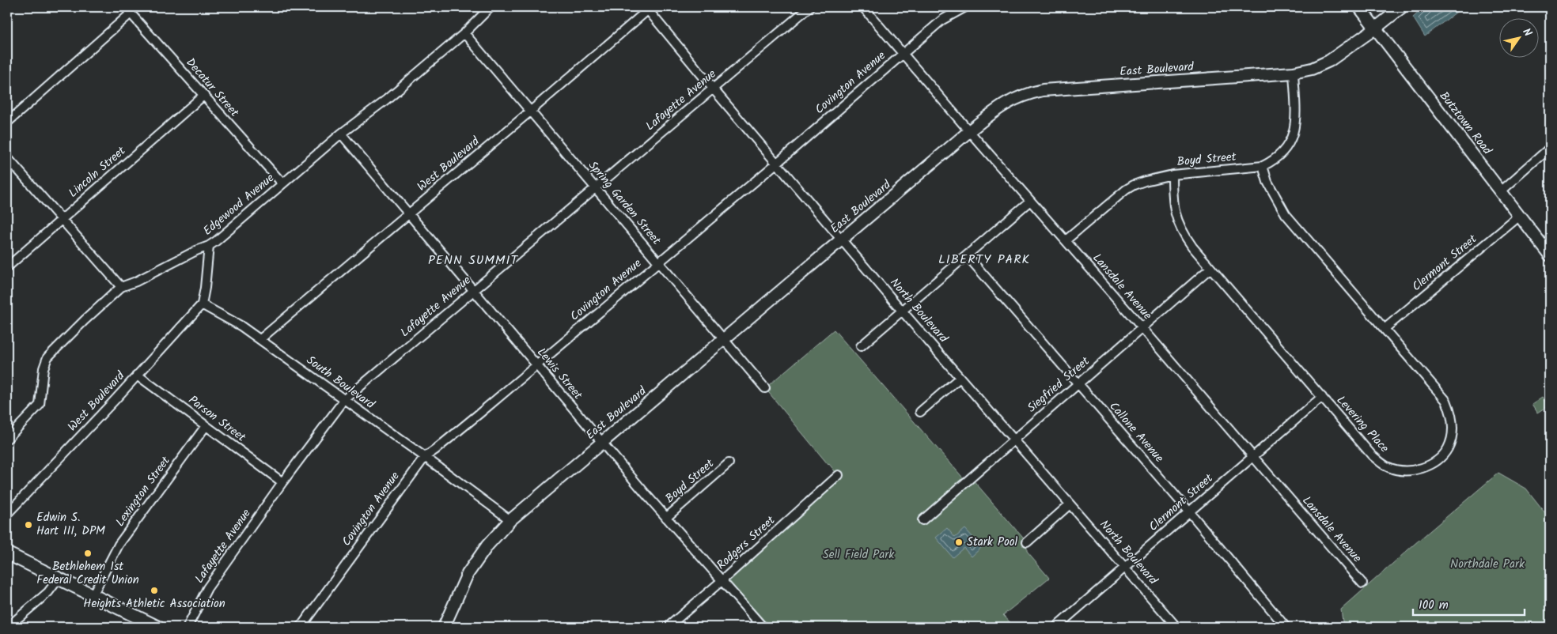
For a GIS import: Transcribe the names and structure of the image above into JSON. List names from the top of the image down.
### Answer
{
  "streets": {
    "street": [
      "East Boulevard",
      "Covington Avenue",
      "Decatur Street",
      "Lafayette Avenue",
      "Butztown Road",
      "Boyd Street",
      "West Boulevard",
      "Lincoln Street",
      "Spring Garden Street",
      "Edgewood Avenue",
      "Clermont Street",
      "Lansdale Avenue",
      "North Boulevard",
      "Lewis Street",
      "South Boulevard",
      "Siegfried Street",
      "Parson Street",
      "Levering Place",
      "Callone Avenue",
      "Lexington Street",
      "Rodgers Street"
    ]
  },
  "crossings": [
    ["East Boulevard", "Butztown Road"],
    ["East Boulevard", "Boyd Street"],
    ["East Boulevard", "Spring Garden Street"],
    ["East Boulevard", "Lansdale Avenue"],
    ["East Boulevard", "North Boulevard"],
    ["East Boulevard", "Lewis Street"],
    ["East Boulevard", "South Boulevard"],
    ["Covington Avenue", "Spring Garden Street"],
    ["Covington Avenue", "Lansdale Avenue"],
    ["Covington Avenue", "North Boulevard"],
    ["Covington Avenue", "Lewis Street"],
    ["Covington Avenue", "South Boulevard"],
    ["Decatur Street", "Lincoln Street"],
    ["Decatur Street", "Edgewood Avenue"],
    ["Lafayette Avenue", "Spring Garden Street"],
    ["Lafayette Avenue", "North Boulevard"],
    ["Lafayette Avenue", "Lewis Street"],
    ["Lafayette Avenue", "South Boulevard"],
    ["Lafayette Avenue", "Parson Street"],
    ["Butztown Road", "Clermont Street"],
    ["Boyd Street", "Lansdale Avenue"],
    ["Boyd Street", "Lewis Street"],
    ["Boyd Street", "Levering Place"],
    ["West Boulevard", "Spring Garden Street"],
    ["West Boulevard", "North Boulevard"],
    ["West Boulevard", "Lewis Street"],
    ["West Boulevard", "South Boulevard"],
    ["West Boulevard", "Parson Street"],
    ["Spring Garden Street", "Edgewood Avenue"],
    ["Edgewood Avenue", "Lewis Street"],
    ["Clermont Street", "Lansdale Avenue"],
    ["Clermont Street", "North Boulevard"],
    ["Clermont Street", "Levering Place"],
    ["Clermont Street", "Callone Avenue"],
    ["Lansdale Avenue", "Siegfried Street"],
    ["North Boulevard", "Siegfried Street"],
    ["Lewis Street", "Rodgers Street"],
    ["Siegfried Street", "Levering Place"],
    ["Siegfried Street", "Callone Avenue"],
    ["Parson Street", "Lexington Street"]
  ],
  "districts": ["LIBERTY PARK", "PENN SUMMIT"],
  "parks": ["Sell Field Park", "Northdale Park"],
  "places": [
    "Edwin S. Hart III, DPM",
    "Stark Pool",
    "Bethlehem 1st Federal Credit Union",
    "Heights Athletic Association"
  ],
  "scale_bar": "100 m",
  "north": "top right"
}
